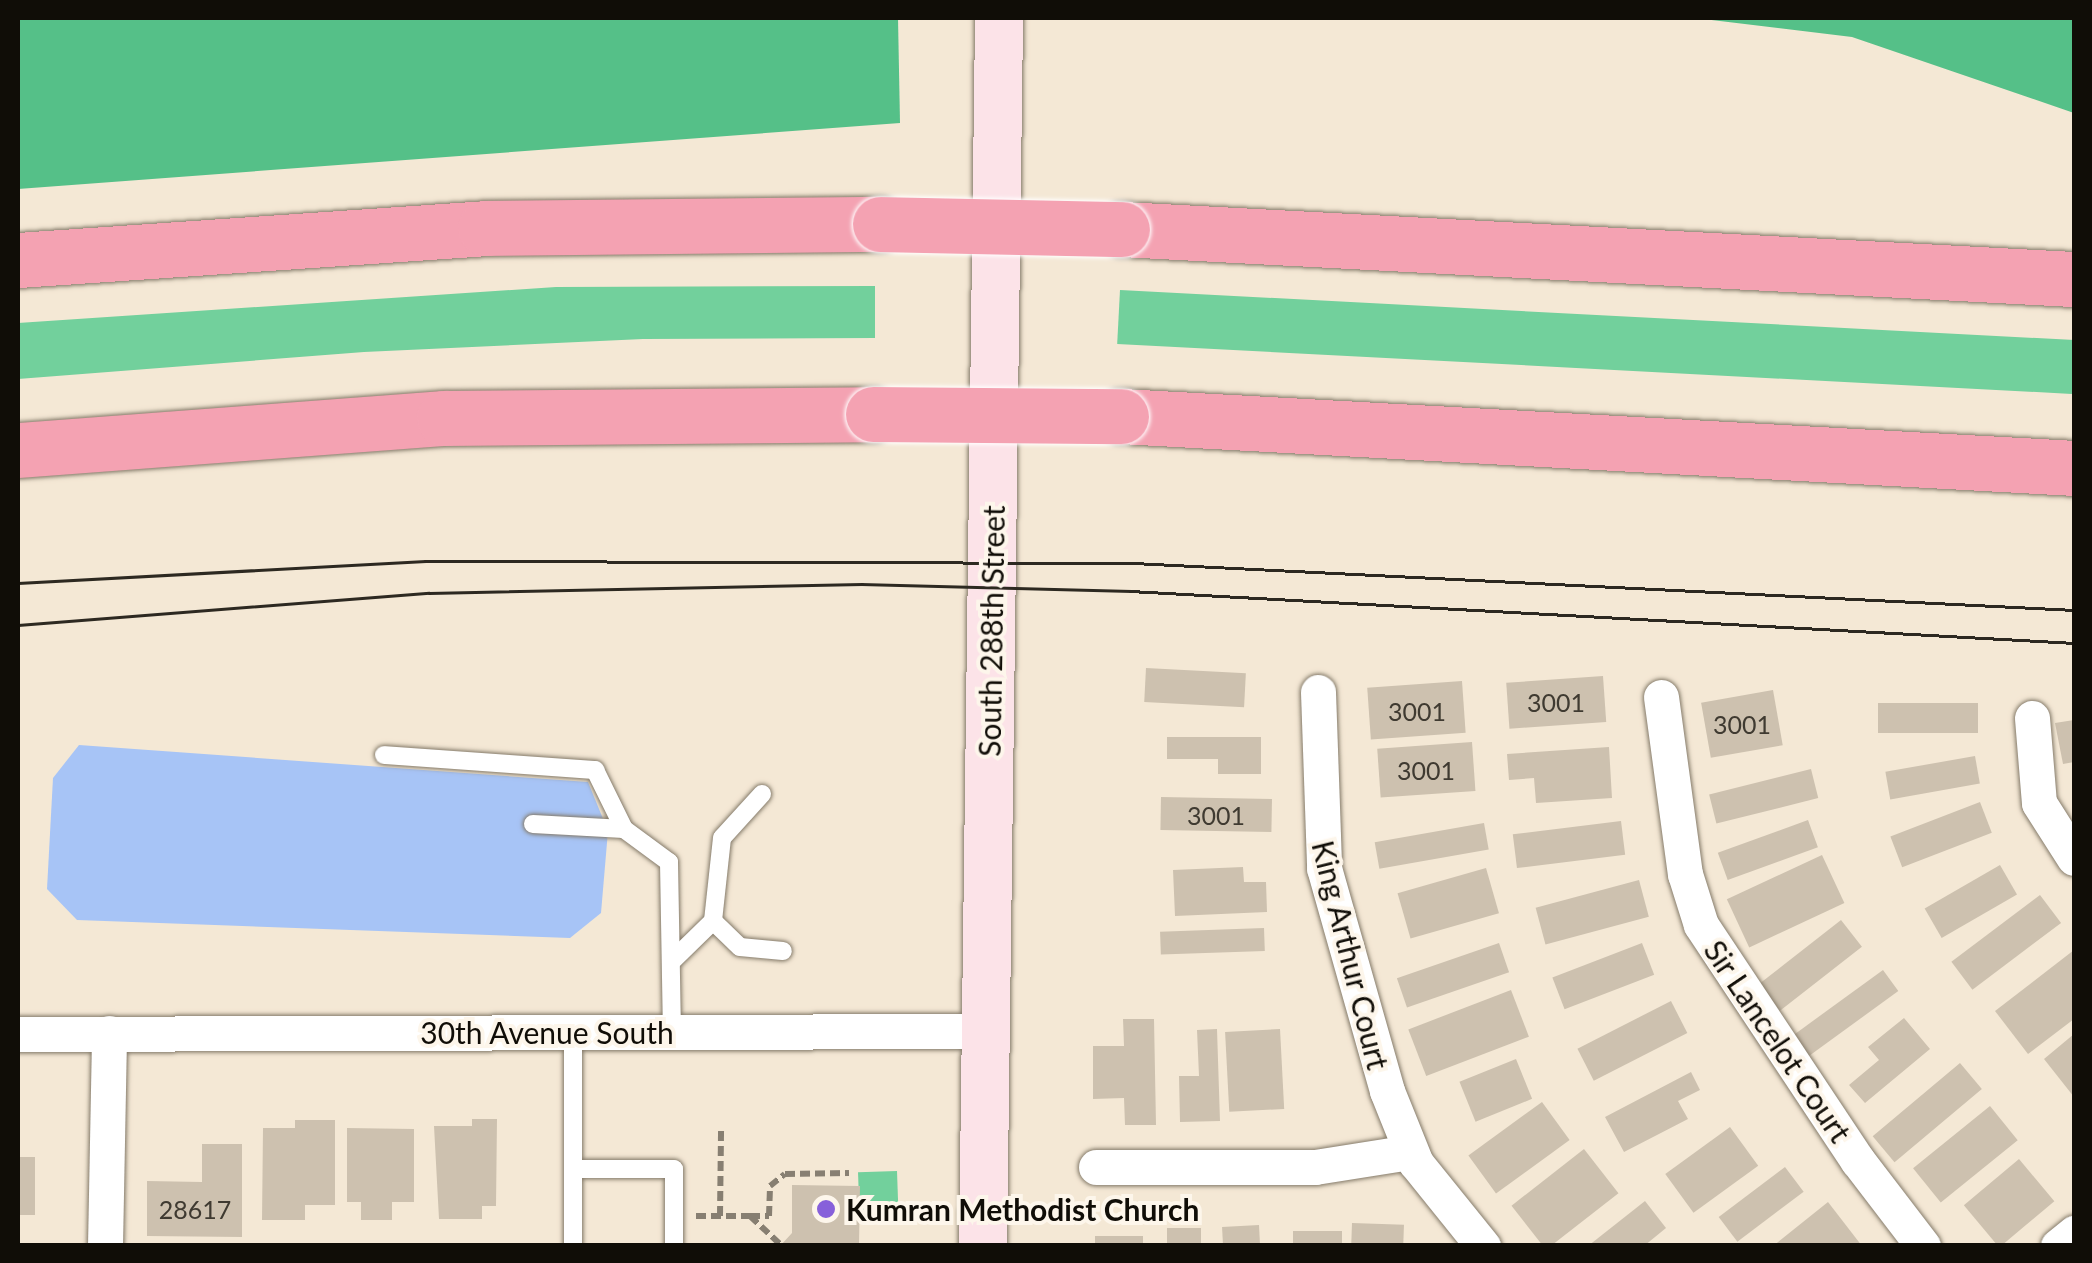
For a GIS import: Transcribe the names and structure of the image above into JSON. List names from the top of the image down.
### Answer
{
  "streets": {
    "main road": ["South 288th Street"],
    "street": ["King Arthur Court", "30th Avenue South", "Sir Lancelot Court"]
  },
  "crossings": [
    ["South 288th Street", "30th Avenue South"]
  ],
  "places": ["Kumran Methodist Church"],
  "house_numbers": [
    "3001",
    "3001",
    "3001",
    "3001",
    "3001",
    "28617"
  ]
}
